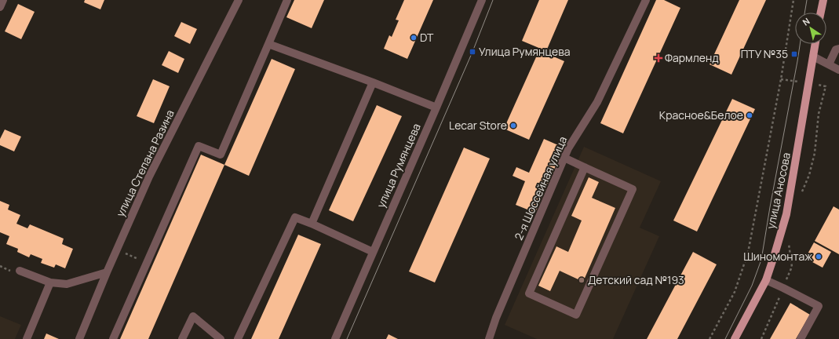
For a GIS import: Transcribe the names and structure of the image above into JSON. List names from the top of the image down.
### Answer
{
  "streets": {
    "main road": ["улица Аносова"],
    "street": ["улица Степана Разина", "улица Румянцева", "2-я Шоссейная улица"]
  },
  "places": {
    "other": [
      "DT",
      "Красное&Белое",
      "Lecar Store",
      "Шиномонтаж",
      "Детский сад №193"
    ],
    "transit": ["Улица Румянцева", "ПТУ №35"],
    "health": ["Фармленд"]
  },
  "north": "top left"
}
